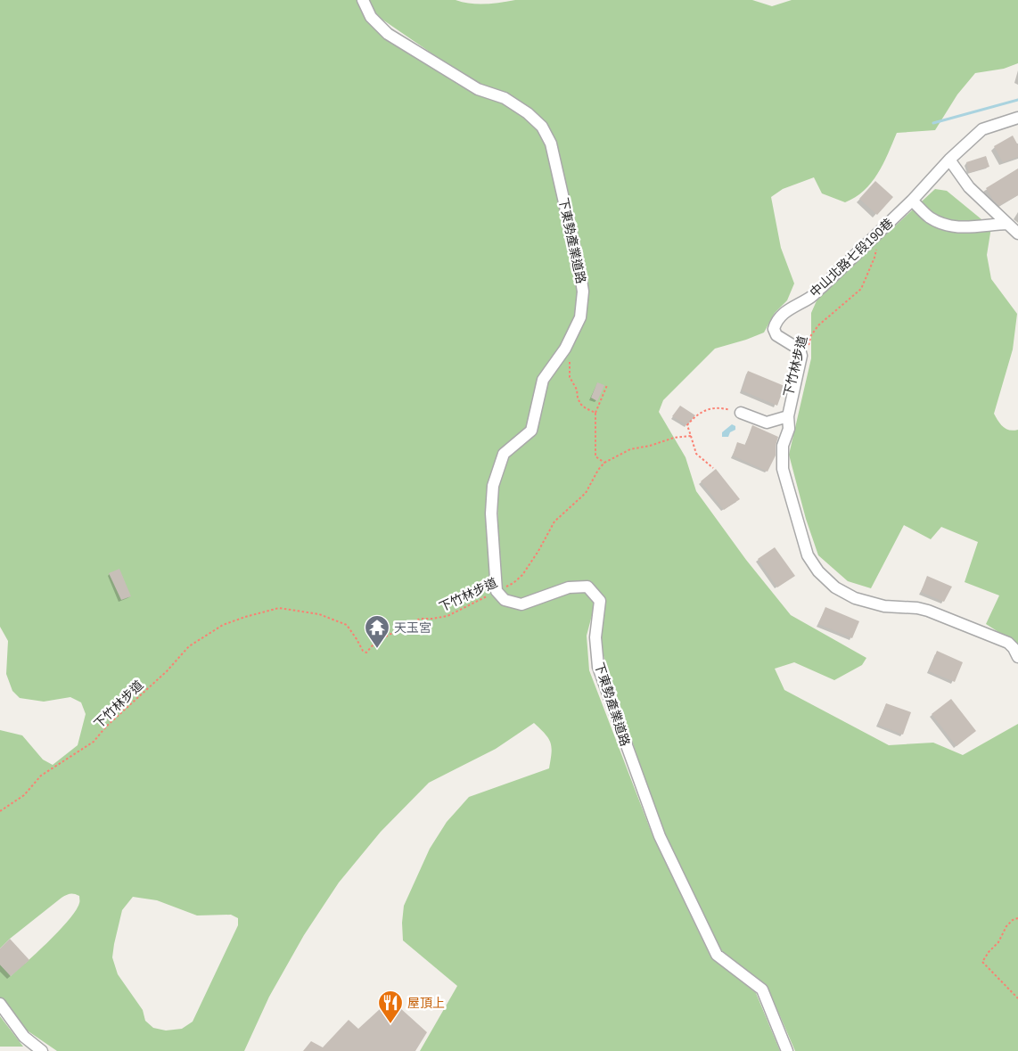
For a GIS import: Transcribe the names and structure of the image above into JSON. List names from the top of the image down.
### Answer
{
  "streets": {
    "street": ["下東勢產業道路", "中山北路七段190巷"],
    "path": ["下竹林步道"]
  },
  "crossings": [
    ["下東勢產業道路", "下竹林步道"]
  ],
  "places": {
    "temple": ["天玉宮"],
    "restaurant": ["屋頂上"]
  }
}
